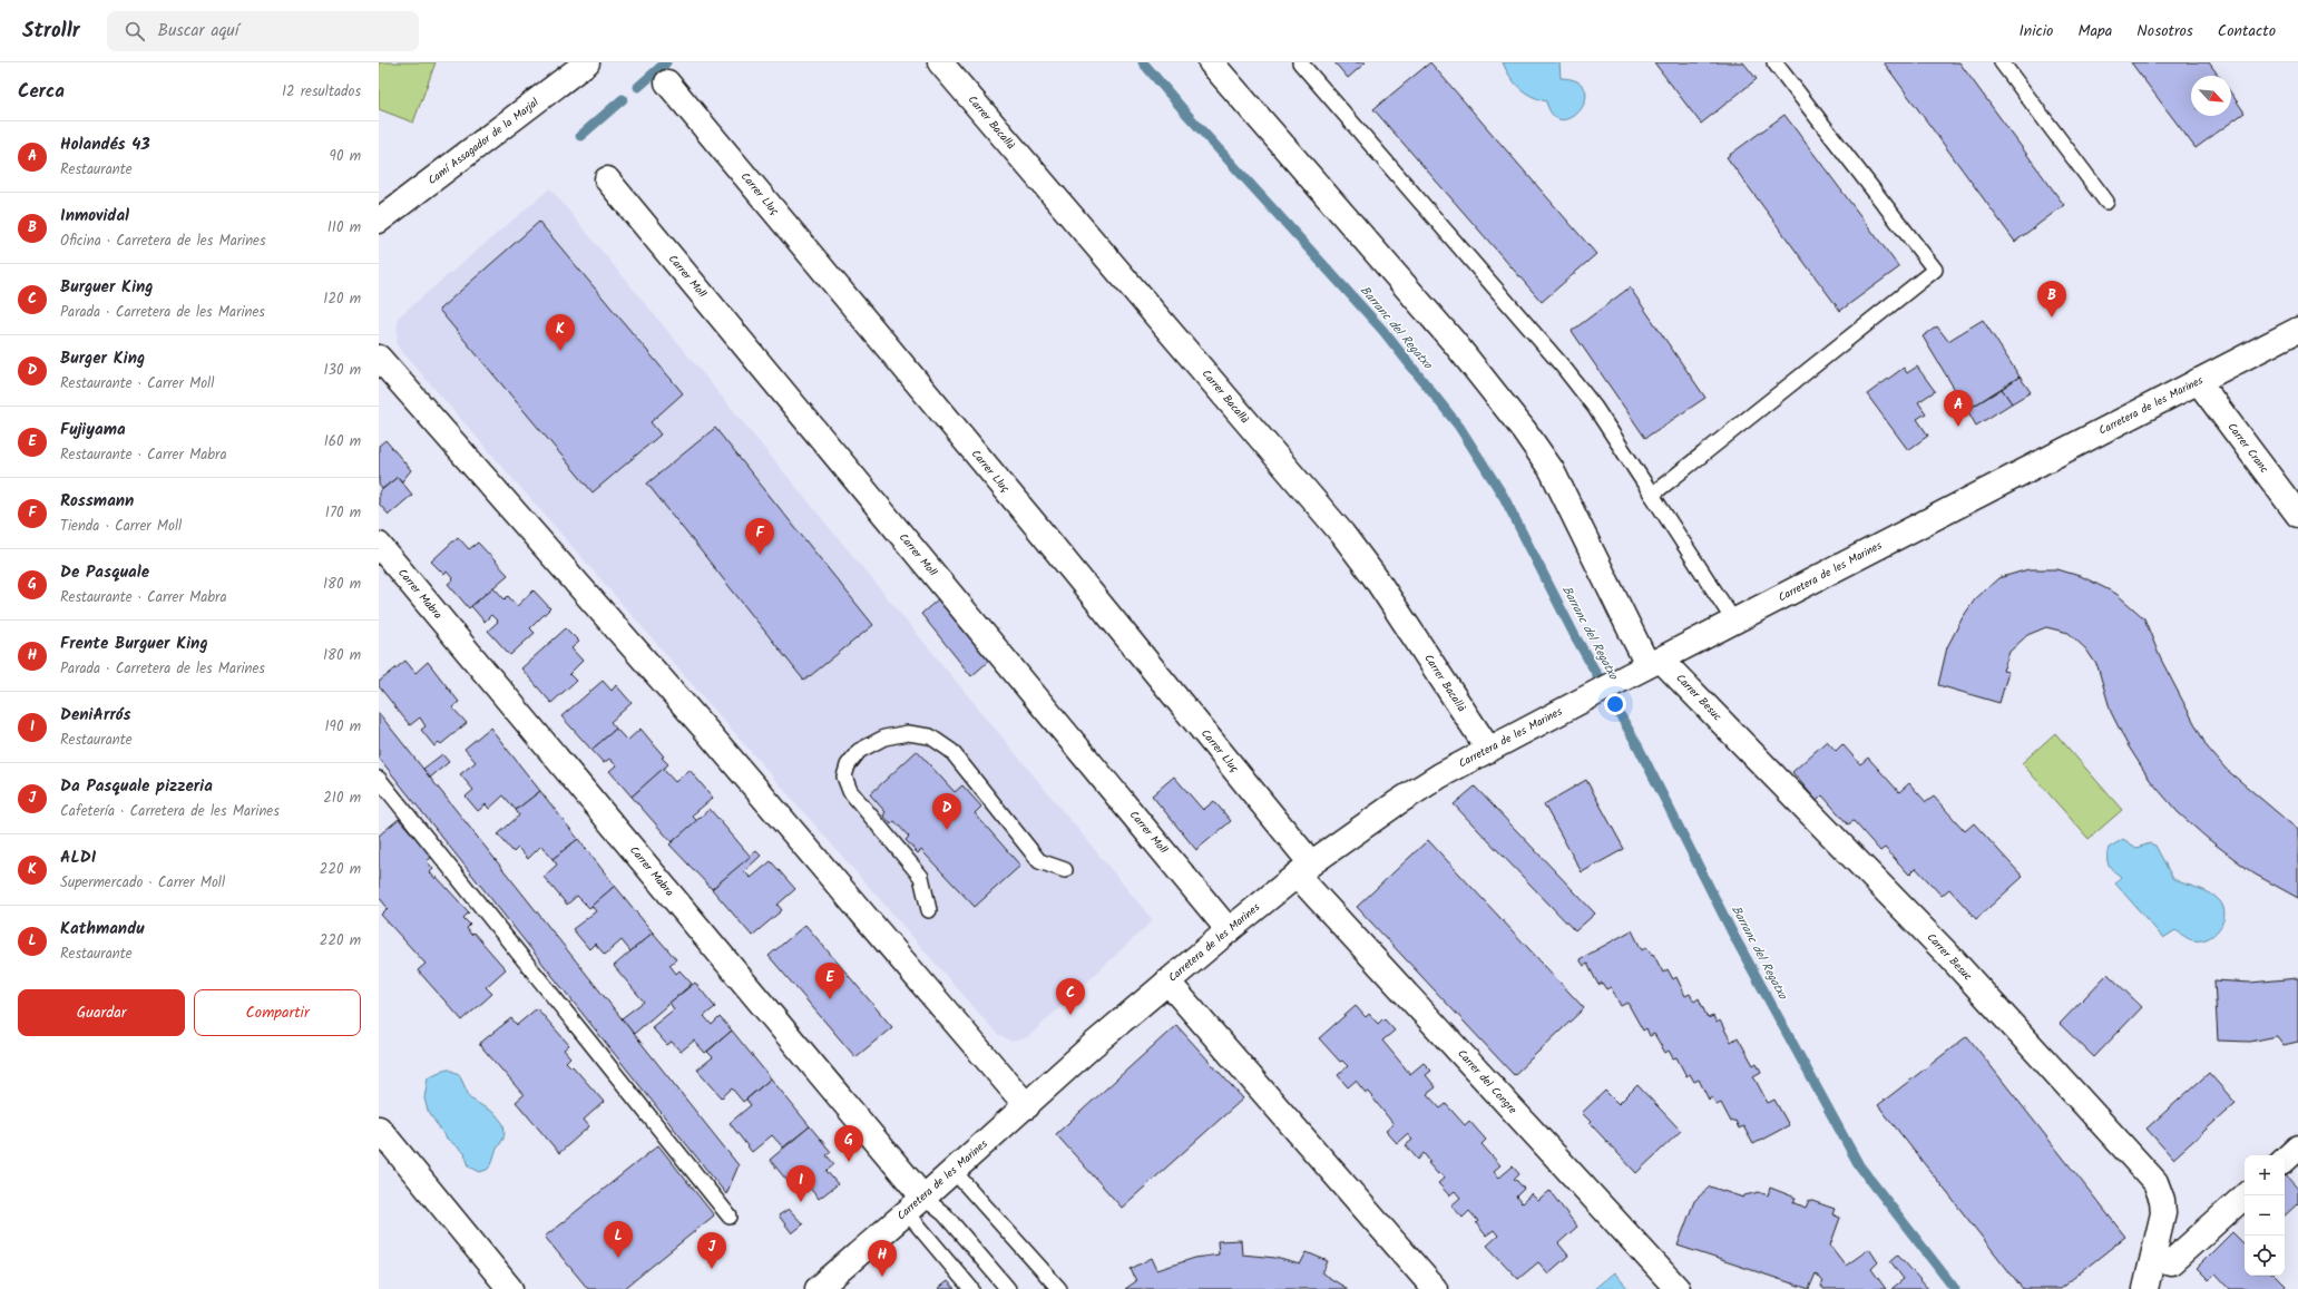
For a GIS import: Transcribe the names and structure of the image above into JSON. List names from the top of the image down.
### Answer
{
  "streets": {
    "street": [
      "Carrer Bacallà",
      "Camí Assagador de la Marjal",
      "Carrer Lluç",
      "Carrer Moll",
      "Carretera de les Marines",
      "Carrer Cranc",
      "Carrer Mabra",
      "Carrer Besuc",
      "Carrer del Congre"
    ]
  },
  "crossings": [
    ["Carrer Bacallà", "Carretera de les Marines"],
    ["Carrer Lluç", "Carretera de les Marines"],
    ["Carrer Lluç", "Carrer del Congre"],
    ["Carrer Moll", "Carretera de les Marines"],
    ["Carretera de les Marines", "Carrer Cranc"],
    ["Carretera de les Marines", "Carrer Mabra"],
    ["Carretera de les Marines", "Carrer Besuc"],
    ["Carretera de les Marines", "Carrer del Congre"]
  ],
  "water": ["Barranc del Regatxo"],
  "north": "bottom right",
  "page": {
    "header": "Strollr",
    "search": "Buscar aquí",
    "nav": [
      "Inicio",
      "Mapa",
      "Nosotros",
      "Contacto"
    ],
    "heading": ["Cerca", "12 resultados"],
    "list": [
      {
        "mark": "A",
        "name": "Holandés 43",
        "note": "Restaurante",
        "value": "90 m"
      },
      {
        "mark": "B",
        "name": "Inmovidal",
        "note": "Oficina · Carretera de les Marines",
        "value": "110 m"
      },
      {
        "mark": "C",
        "name": "Burguer King",
        "note": "Parada · Carretera de les Marines",
        "value": "120 m"
      },
      {
        "mark": "D",
        "name": "Burger King",
        "note": "Restaurante · Carrer Moll",
        "value": "130 m"
      },
      {
        "mark": "E",
        "name": "Fujiyama",
        "note": "Restaurante · Carrer Mabra",
        "value": "160 m"
      },
      {
        "mark": "F",
        "name": "Rossmann",
        "note": "Tienda · Carrer Moll",
        "value": "170 m"
      },
      {
        "mark": "G",
        "name": "De Pasquale",
        "note": "Restaurante · Carrer Mabra",
        "value": "180 m"
      },
      {
        "mark": "H",
        "name": "Frente Burguer King",
        "note": "Parada · Carretera de les Marines",
        "value": "180 m"
      },
      {
        "mark": "I",
        "name": "DeniArrós",
        "note": "Restaurante",
        "value": "190 m"
      },
      {
        "mark": "J",
        "name": "Da Pasquale pizzeria",
        "note": "Cafetería · Carretera de les Marines",
        "value": "210 m"
      },
      {
        "mark": "K",
        "name": "ALDI",
        "note": "Supermercado · Carrer Moll",
        "value": "220 m"
      },
      {
        "mark": "L",
        "name": "Kathmandu",
        "note": "Restaurante",
        "value": "220 m"
      }
    ],
    "pins": [
      "B",
      "K",
      "A",
      "F",
      "D",
      "E",
      "C",
      "G",
      "I",
      "L",
      "J",
      "H"
    ],
    "buttons": ["Guardar", "Compartir"],
    "map_buttons": ["+", "−"]
  }
}
